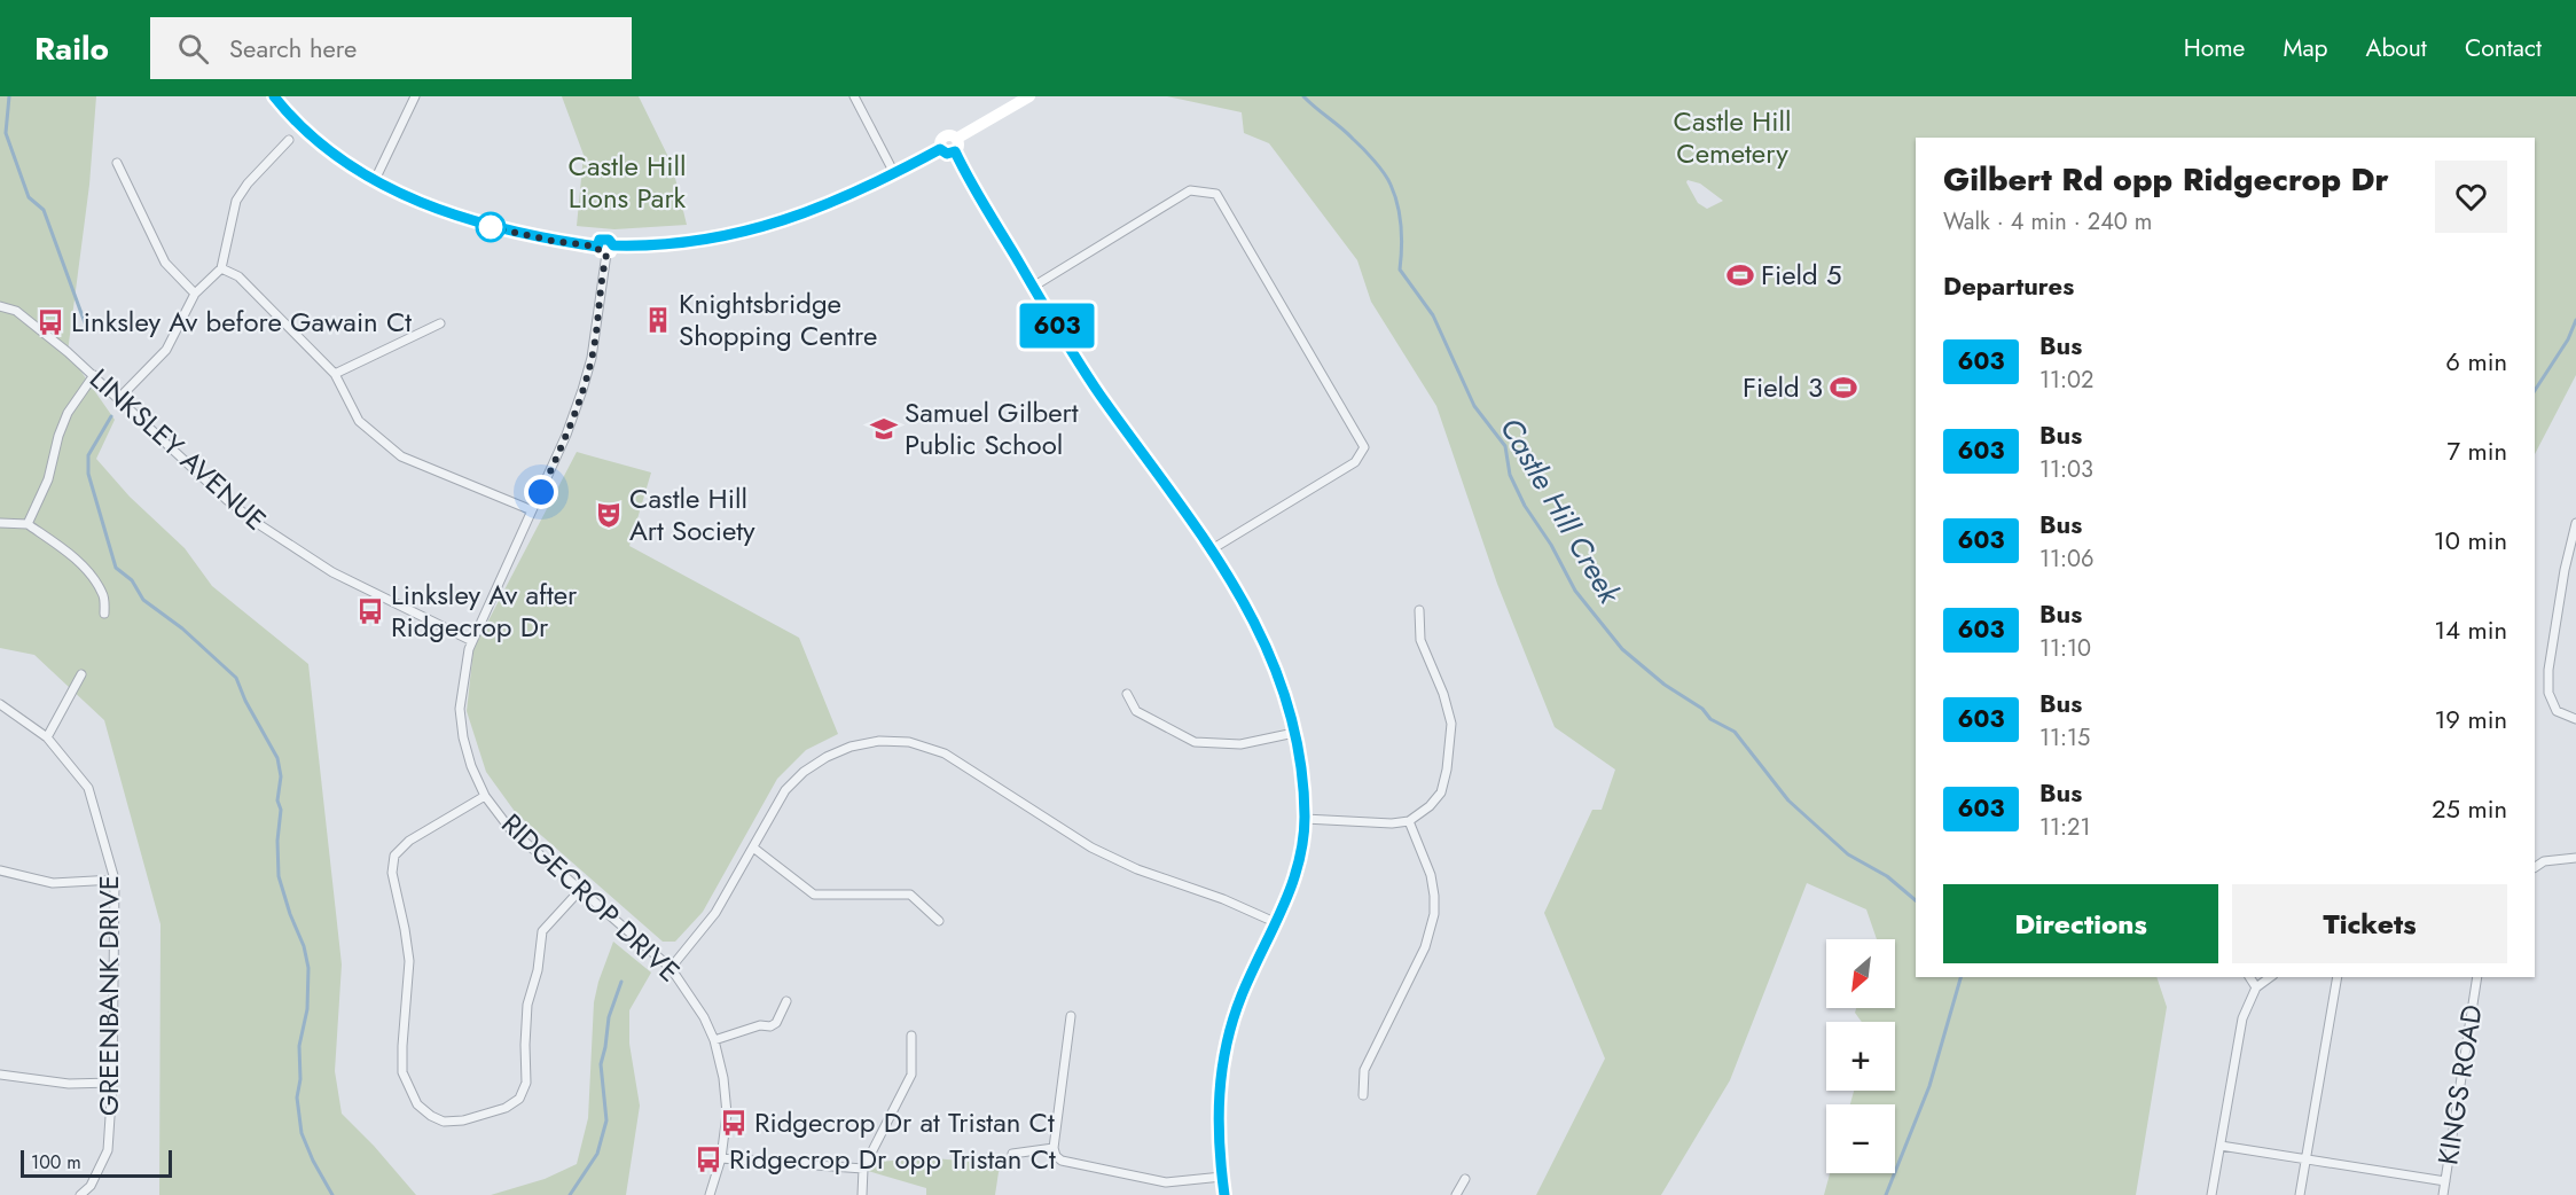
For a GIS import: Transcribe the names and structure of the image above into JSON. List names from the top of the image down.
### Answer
{
  "streets": {
    "street": [
      "LINKSLEY AVENUE",
      "RIDGECROP DRIVE",
      "GREENBANK DRIVE",
      "KINGS ROAD"
    ]
  },
  "crossings": [
    ["LINKSLEY AVENUE", "RIDGECROP DRIVE"]
  ],
  "water": ["Castle Hill Creek"],
  "parks": ["Castle Hill Cemetery", "Castle Hill Lions Park"],
  "places": {
    "sports": ["Field 5", "Field 3"],
    "building": ["Knightsbridge Shopping Centre"],
    "bus stop": [
      "Linksley Av before Gawain Ct",
      "Linksley Av after Ridgecrop Dr",
      "Ridgecrop Dr at Tristan Ct",
      "Ridgecrop Dr opp Tristan Ct"
    ],
    "school or university": ["Samuel Gilbert Public School"],
    "theatre": ["Castle Hill Art Society"]
  },
  "lines": ["bus line 603"],
  "scale_bar": "100 m",
  "north": "bottom left",
  "page": {
    "header": "Railo",
    "search": "Search here",
    "nav": [
      "Home",
      "Map",
      "About",
      "Contact"
    ],
    "on_map": "603",
    "heading": [
      ["Gilbert Rd opp Ridgecrop Dr", "Walk · 4 min · 240 m"],
      "Departures"
    ],
    "list": [
      {
        "mark": "603",
        "name": "Bus",
        "note": "11:02",
        "value": "6 min"
      },
      {
        "mark": "603",
        "name": "Bus",
        "note": "11:03",
        "value": "7 min"
      },
      {
        "mark": "603",
        "name": "Bus",
        "note": "11:06",
        "value": "10 min"
      },
      {
        "mark": "603",
        "name": "Bus",
        "note": "11:10",
        "value": "14 min"
      },
      {
        "mark": "603",
        "name": "Bus",
        "note": "11:15",
        "value": "19 min"
      },
      {
        "mark": "603",
        "name": "Bus",
        "note": "11:21",
        "value": "25 min"
      }
    ],
    "buttons": ["Directions", "Tickets"],
    "map_buttons": ["+", "−"],
    "scale": "100 m"
  }
}
